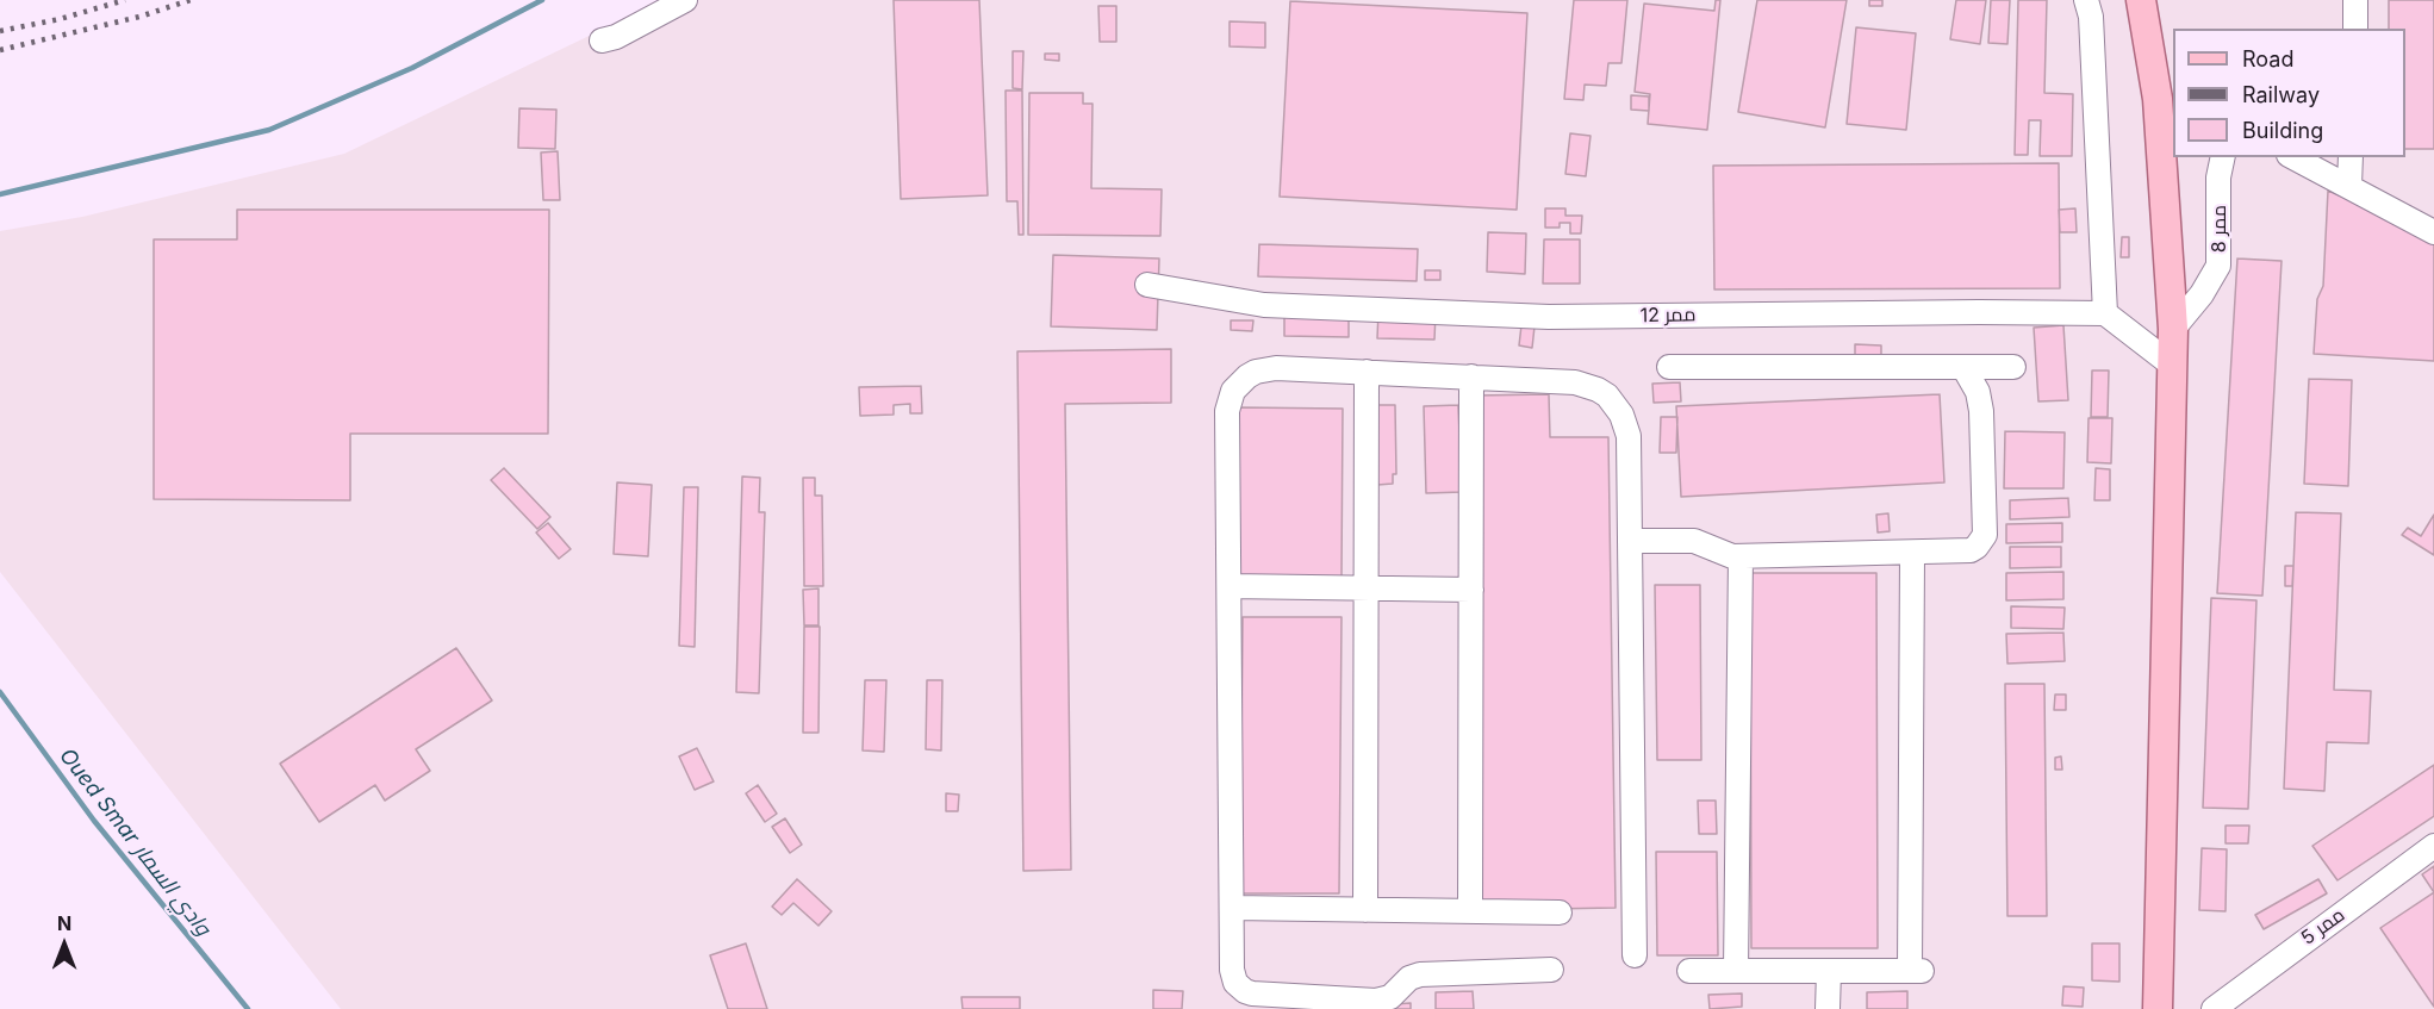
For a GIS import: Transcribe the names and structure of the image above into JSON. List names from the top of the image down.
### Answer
{
  "streets": {
    "lane": ["ممر 8", "ممر 12", "ممر 5"]
  },
  "water": ["Oued Smar وادي السمار"],
  "legend": ["Road", "Railway", "Building"],
  "north": "top"
}
